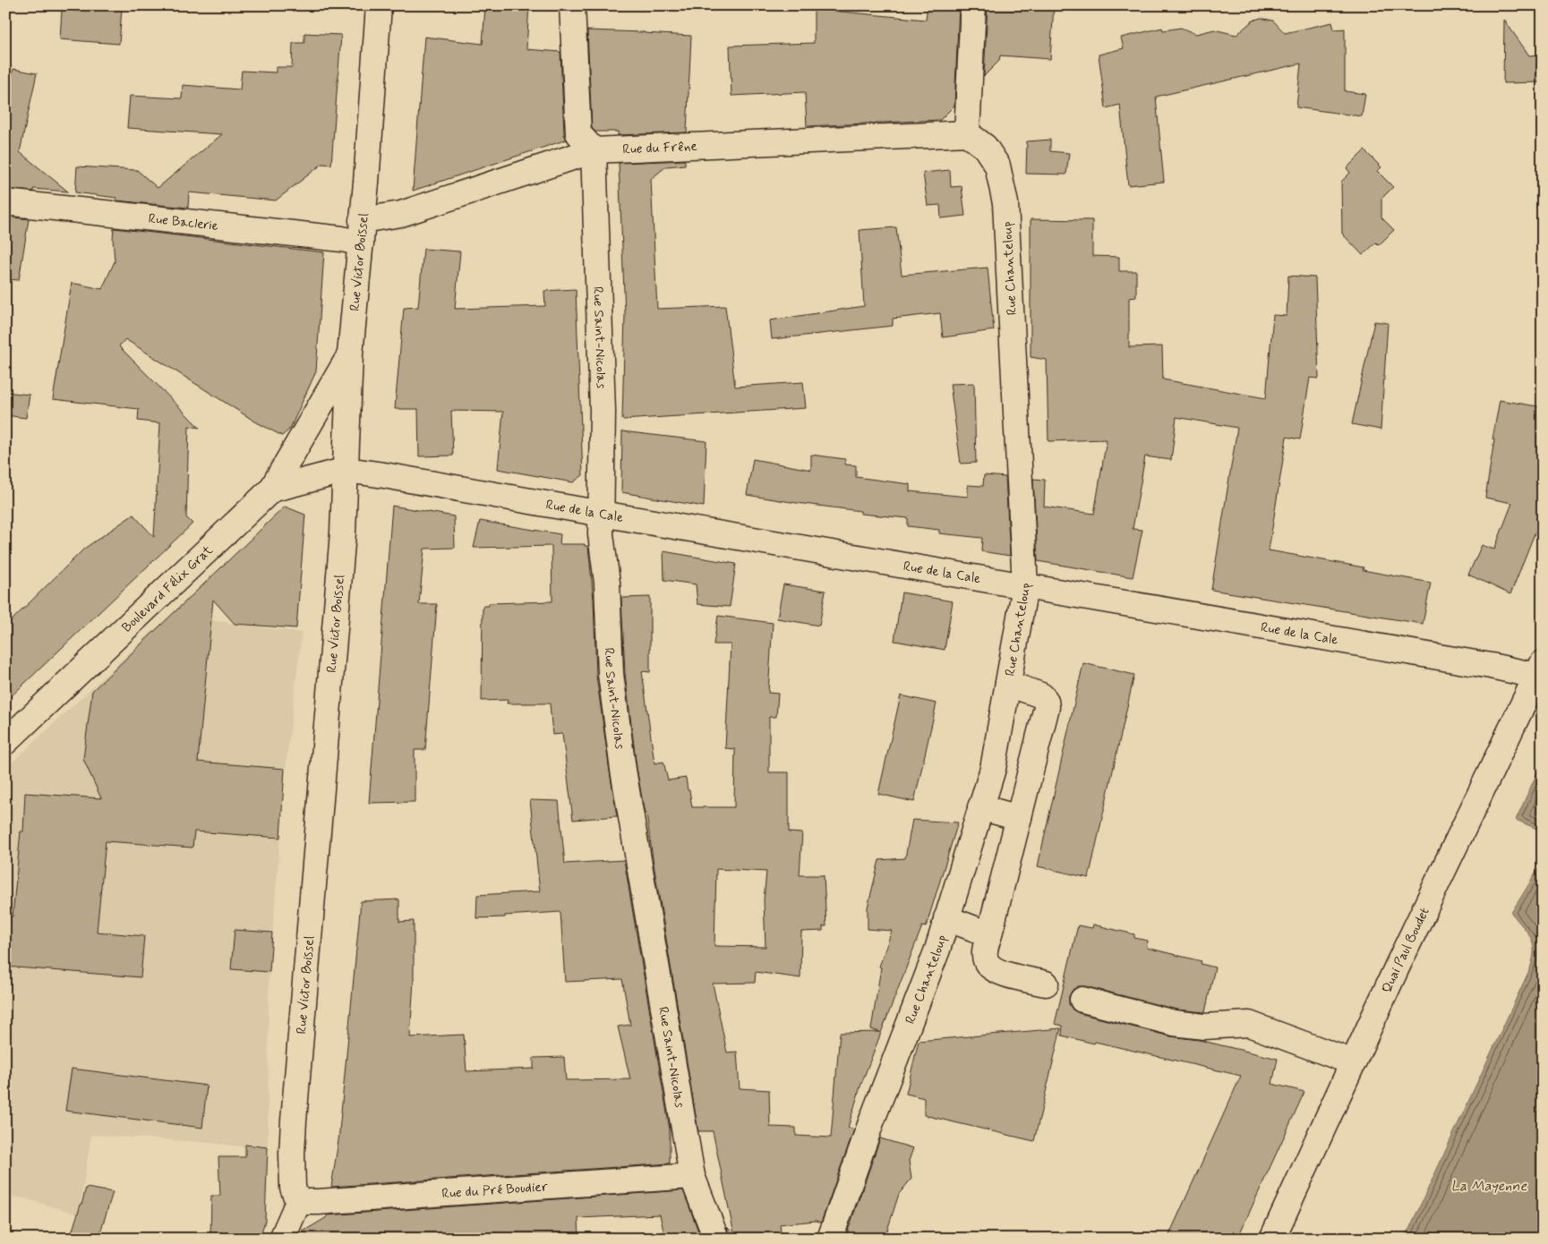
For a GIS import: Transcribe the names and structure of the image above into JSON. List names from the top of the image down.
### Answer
{
  "streets": {
    "street": [
      "Rue du Frêne",
      "Rue Baclerie",
      "Rue Victor Boissel",
      "Rue Chanteloup",
      "Rue Saint-Nicolas",
      "Rue de la Cale",
      "Boulevard Félix Grat",
      "Quai Paul Boudet",
      "Rue du Pré Boudier"
    ]
  },
  "crossings": [
    ["Rue du Frêne", "Rue Baclerie"],
    ["Rue du Frêne", "Rue Victor Boissel"],
    ["Rue du Frêne", "Rue Chanteloup"],
    ["Rue du Frêne", "Rue Saint-Nicolas"],
    ["Rue Baclerie", "Rue Victor Boissel"],
    ["Rue Victor Boissel", "Rue de la Cale"],
    ["Rue Victor Boissel", "Boulevard Félix Grat"],
    ["Rue Victor Boissel", "Rue du Pré Boudier"],
    ["Rue Chanteloup", "Rue de la Cale"],
    ["Rue Saint-Nicolas", "Rue de la Cale"],
    ["Rue Saint-Nicolas", "Rue du Pré Boudier"],
    ["Rue de la Cale", "Boulevard Félix Grat"],
    ["Rue de la Cale", "Quai Paul Boudet"]
  ],
  "water": ["La Mayenne"]
}
